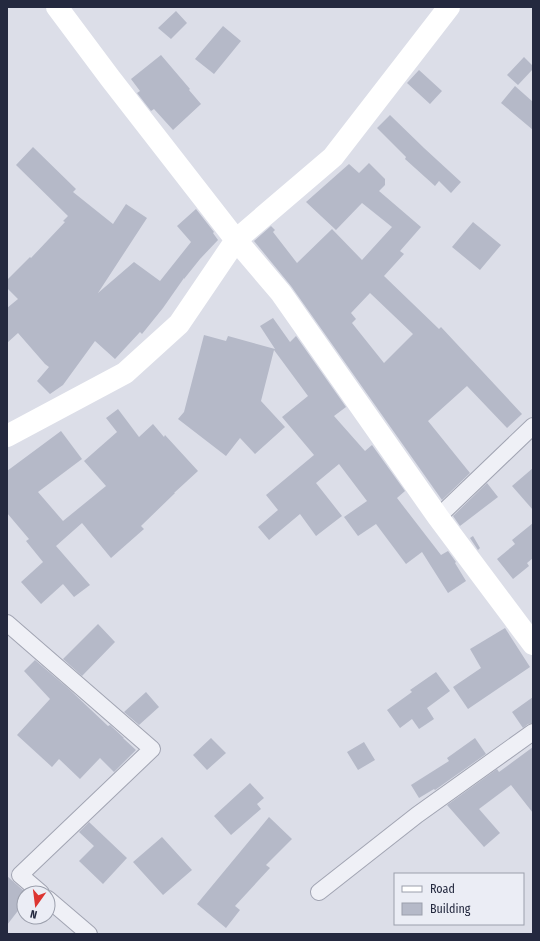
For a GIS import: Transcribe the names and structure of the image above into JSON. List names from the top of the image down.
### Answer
{
  "legend": ["Road", "Building"],
  "north": "bottom"
}
